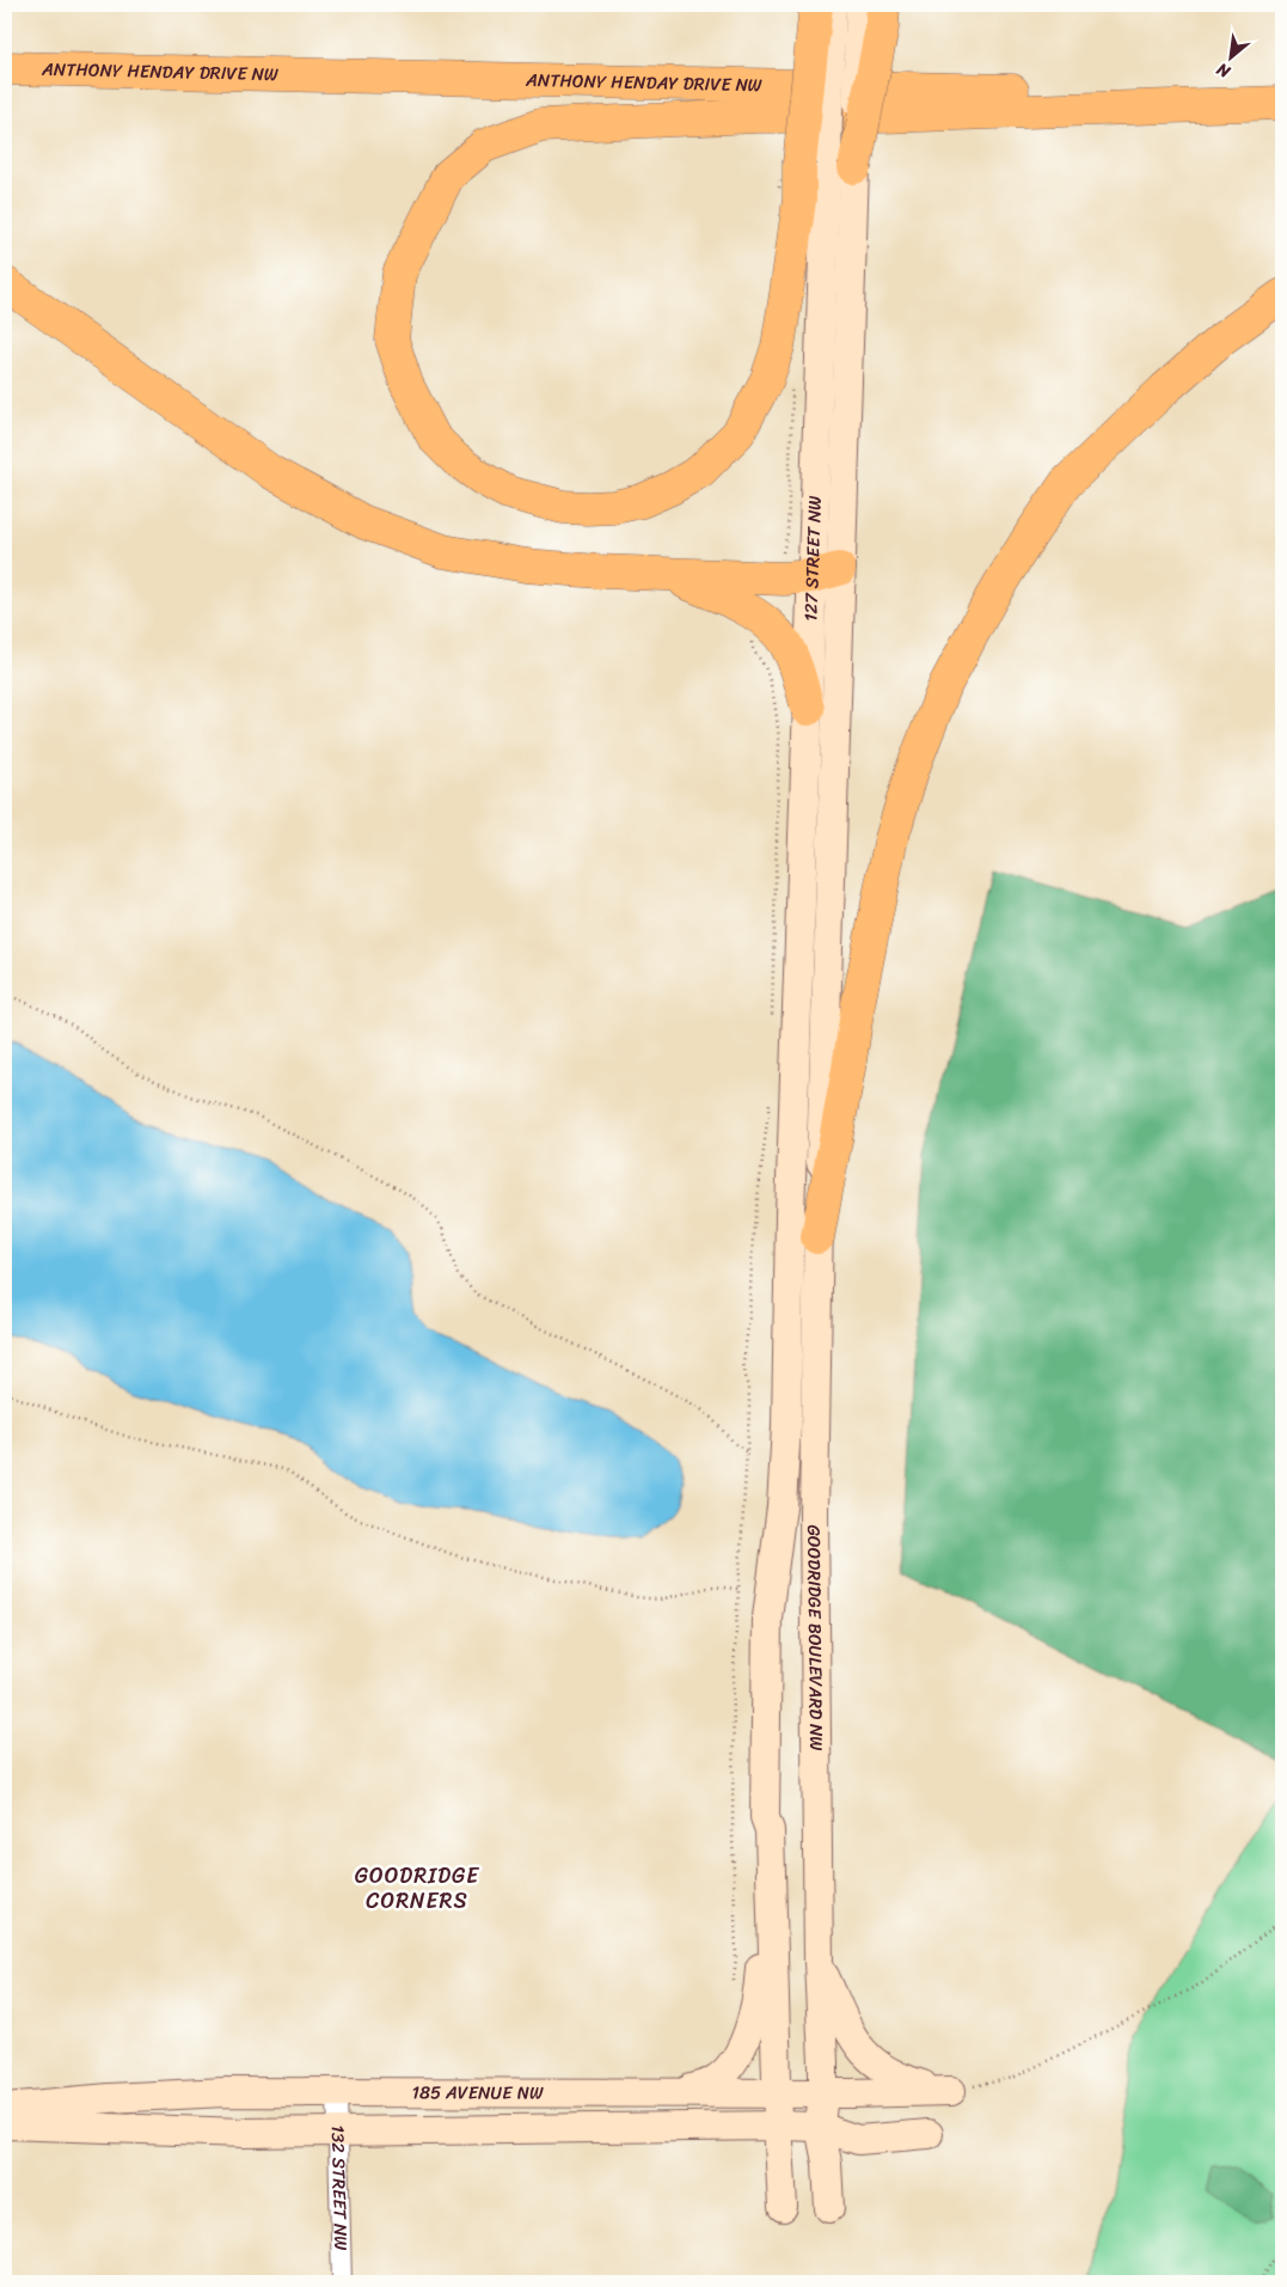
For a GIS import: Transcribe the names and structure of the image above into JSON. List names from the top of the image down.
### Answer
{
  "streets": {
    "highway": ["ANTHONY HENDAY DRIVE NW"],
    "main road": ["127 STREET NW", "GOODRIDGE BOULEVARD NW", "185 AVENUE NW"],
    "street": ["132 STREET NW"]
  },
  "crossings": [
    ["127 STREET NW", "GOODRIDGE BOULEVARD NW"],
    ["GOODRIDGE BOULEVARD NW", "185 AVENUE NW"],
    ["185 AVENUE NW", "132 STREET NW"]
  ],
  "districts": ["GOODRIDGE CORNERS"],
  "north": "bottom left"
}
